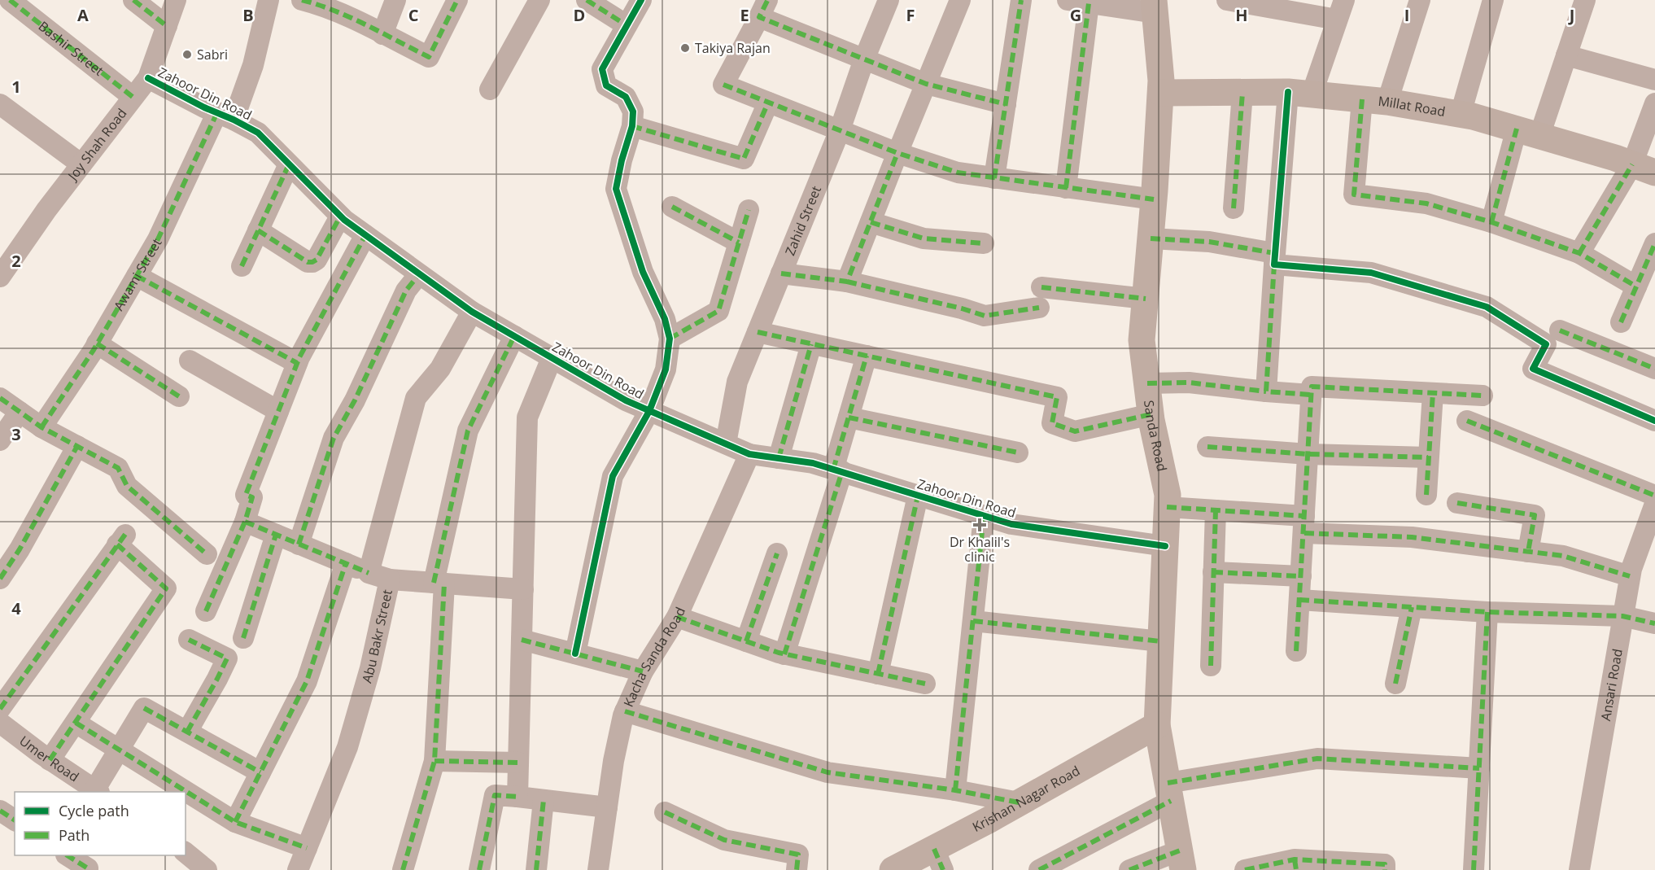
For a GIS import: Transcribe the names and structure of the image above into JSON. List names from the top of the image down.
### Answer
{
  "streets": {
    "main road": ["Millat Road", "Sanda Road", "Krishan Nagar Road"],
    "street": [
      "Bashir Street",
      "Zahoor Din Road",
      "Joy Shah Road",
      "Zahid Street",
      "Awami Street",
      "Abu Bakr Street",
      "Kacha Sanda Road",
      "Ansari Road",
      "Umer Road"
    ]
  },
  "crossings": [
    ["Bashir Street", "Joy Shah Road"],
    ["Zahoor Din Road", "Joy Shah Road"],
    ["Zahoor Din Road", "Zahid Street"],
    ["Zahoor Din Road", "Awami Street"],
    ["Zahoor Din Road", "Sanda Road"],
    ["Zahoor Din Road", "Abu Bakr Street"],
    ["Zahoor Din Road", "Kacha Sanda Road"],
    ["Millat Road", "Sanda Road"],
    ["Sanda Road", "Krishan Nagar Road"]
  ],
  "places": {
    "other": ["Takiya Rajan", "Sabri"],
    "health": ["Dr Khalil's clinic"]
  },
  "legend": ["Cycle path", "Path"],
  "grid": {
    "columns": [
      "A",
      "B",
      "C",
      "D",
      "E",
      "F",
      "G",
      "H",
      "I",
      "J"
    ],
    "rows": [
      "1",
      "2",
      "3",
      "4"
    ]
  }
}
